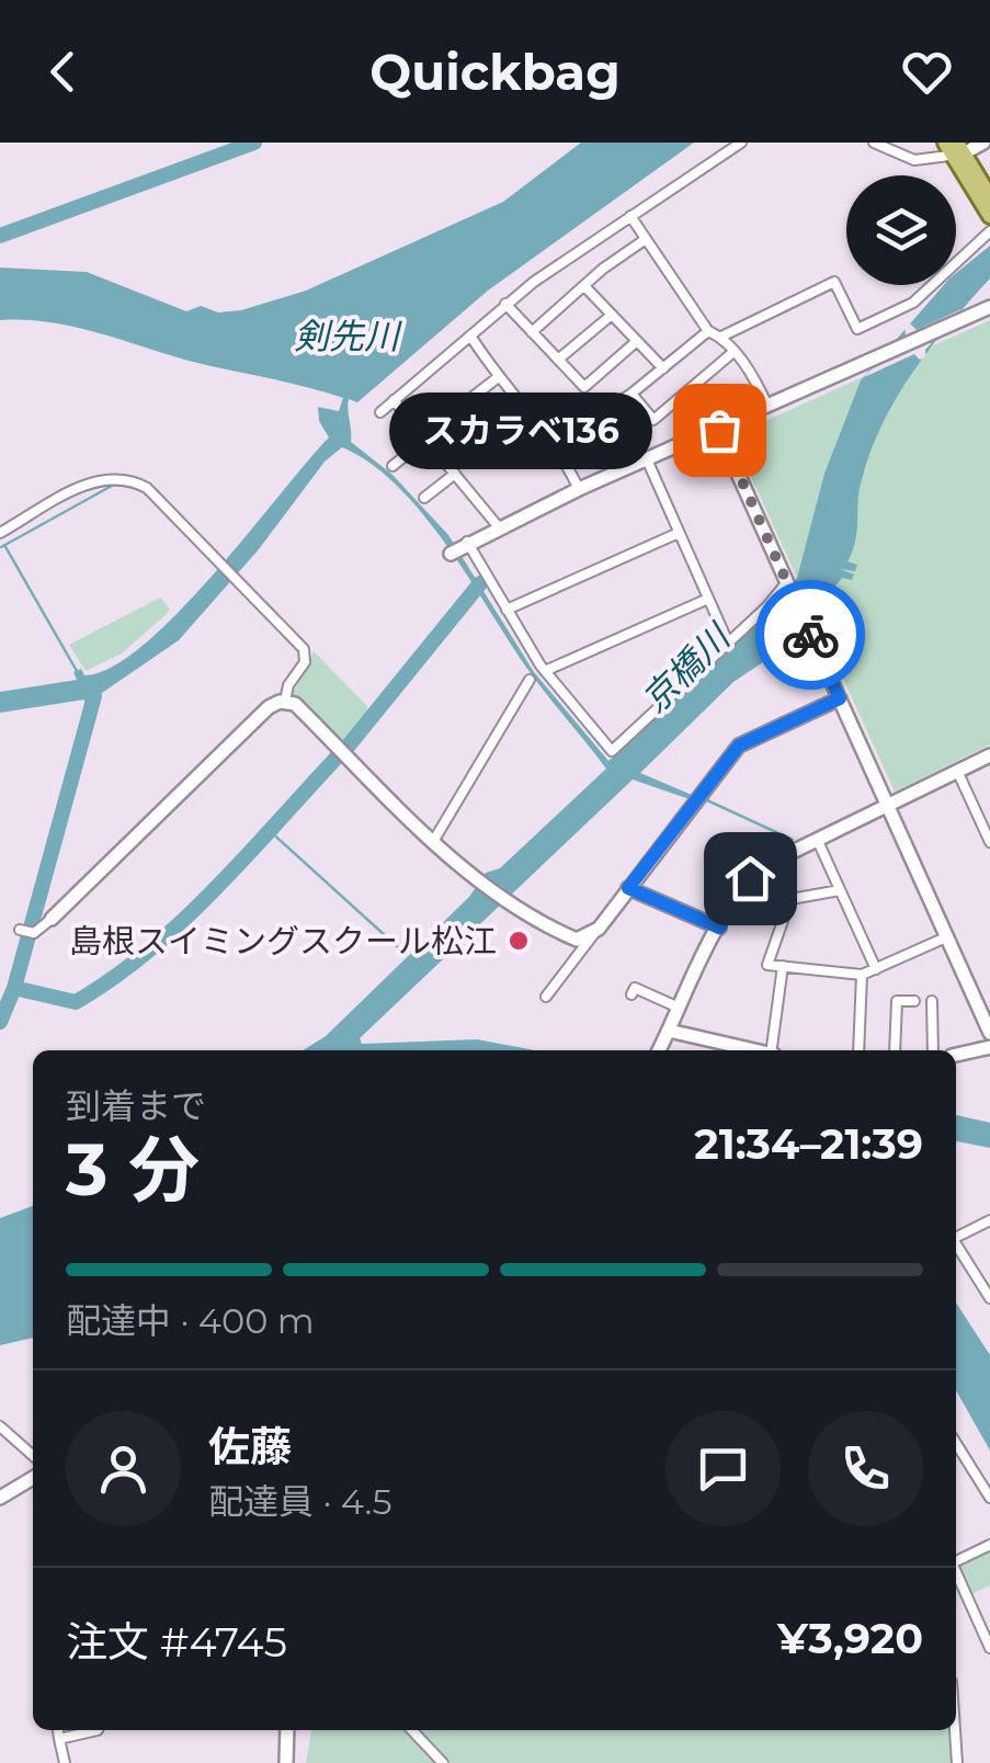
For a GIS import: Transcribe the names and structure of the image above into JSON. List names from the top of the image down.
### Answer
{
  "water": ["剣先川", "京橋川"],
  "places": ["スカラベ136", "島根スイミングスクール松江"],
  "page": {
    "header": "Quickbag",
    "bubble": "スカラベ136",
    "heading": ["3 分", "到着まで", "21:34–21:39"],
    "panel": [
      "佐藤",
      "配達員 · 4.5",
      "注文 #4745",
      "¥3,920"
    ],
    "bar": "配達中 · 400 m"
  }
}
